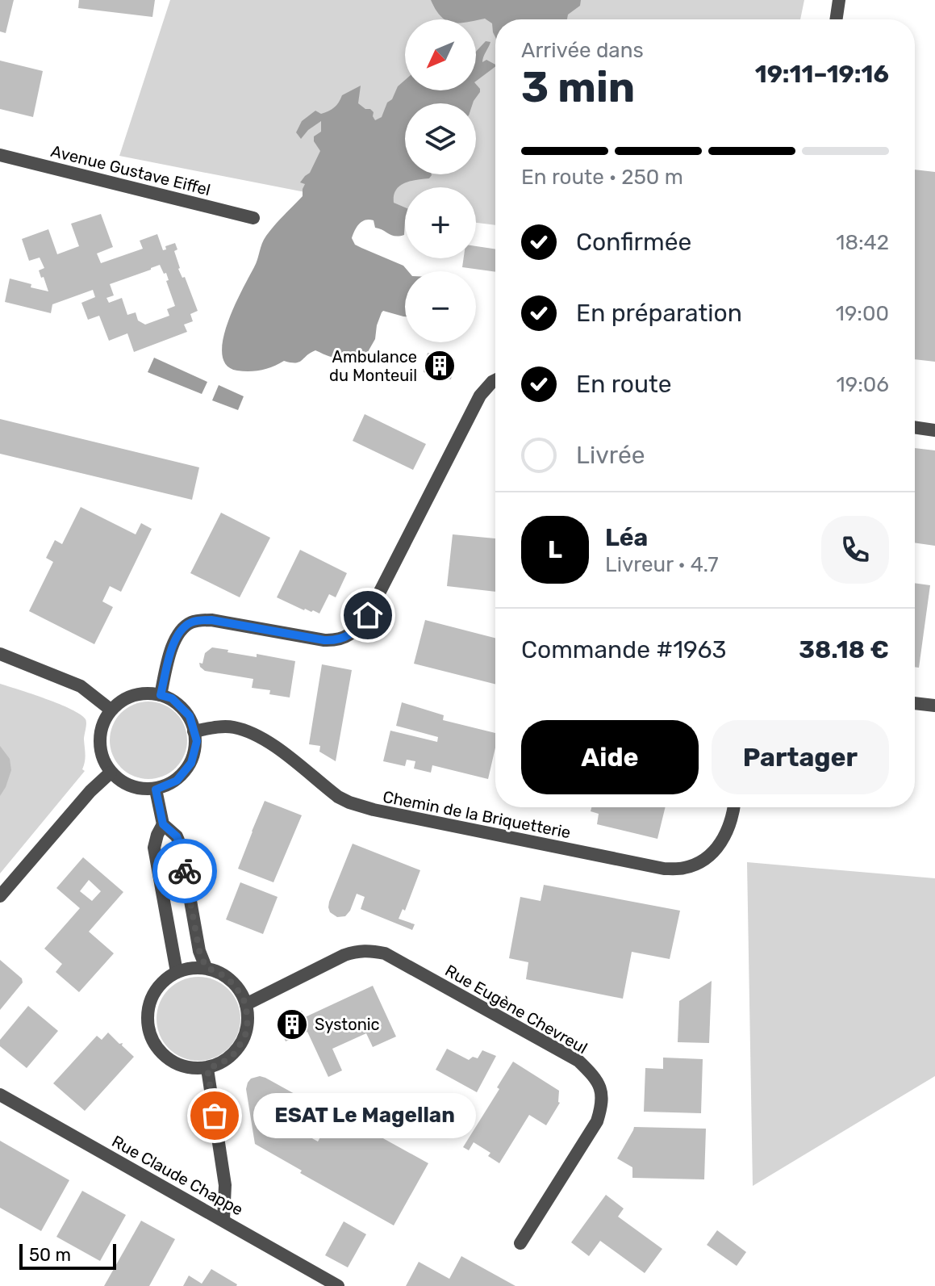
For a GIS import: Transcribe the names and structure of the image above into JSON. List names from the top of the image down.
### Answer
{
  "streets": {
    "street": [
      "Avenue Gustave Eiffel",
      "Chemin de la Briquetterie",
      "Rue Eugène Chevreul",
      "Rue Claude Chappe"
    ]
  },
  "places": {
    "building": ["Ambulance du Monteuil", "Systonic"],
    "other": ["ESAT Le Magellan"]
  },
  "scale_bar": "50 m",
  "north": "bottom left",
  "page": {
    "map_buttons": ["+", "−"],
    "heading": ["3 min", "Arrivée dans", "19:11–19:16"],
    "panel": [
      "Léa",
      "Livreur · 4.7",
      "Commande #1963",
      "38.18 €"
    ],
    "bar": "En route · 250 m",
    "list": [
      ["Confirmée", "18:42"],
      ["En préparation", "19:00"],
      ["En route", "19:06"],
      "Livrée"
    ],
    "round": "L",
    "buttons": ["Aide", "Partager"],
    "bubble": "ESAT Le Magellan",
    "scale": "50 m"
  }
}
